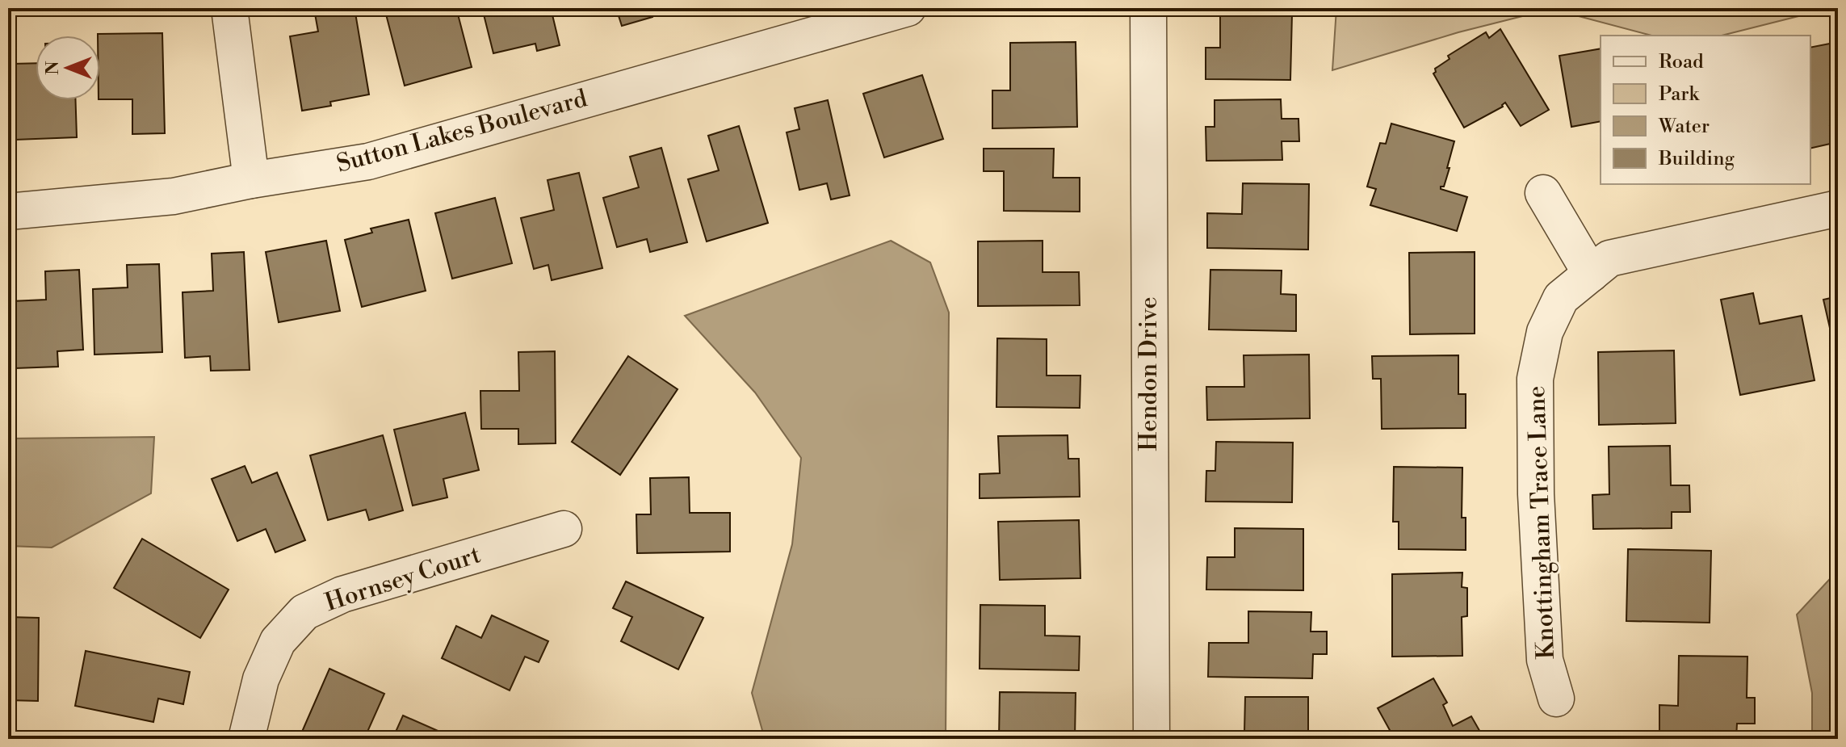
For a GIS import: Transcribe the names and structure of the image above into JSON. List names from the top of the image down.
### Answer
{
  "streets": {
    "street": [
      "Sutton Lakes Boulevard",
      "Hendon Drive",
      "Knottingham Trace Lane",
      "Hornsey Court"
    ]
  },
  "legend": [
    "Road",
    "Park",
    "Water",
    "Building"
  ],
  "north": "left"
}
